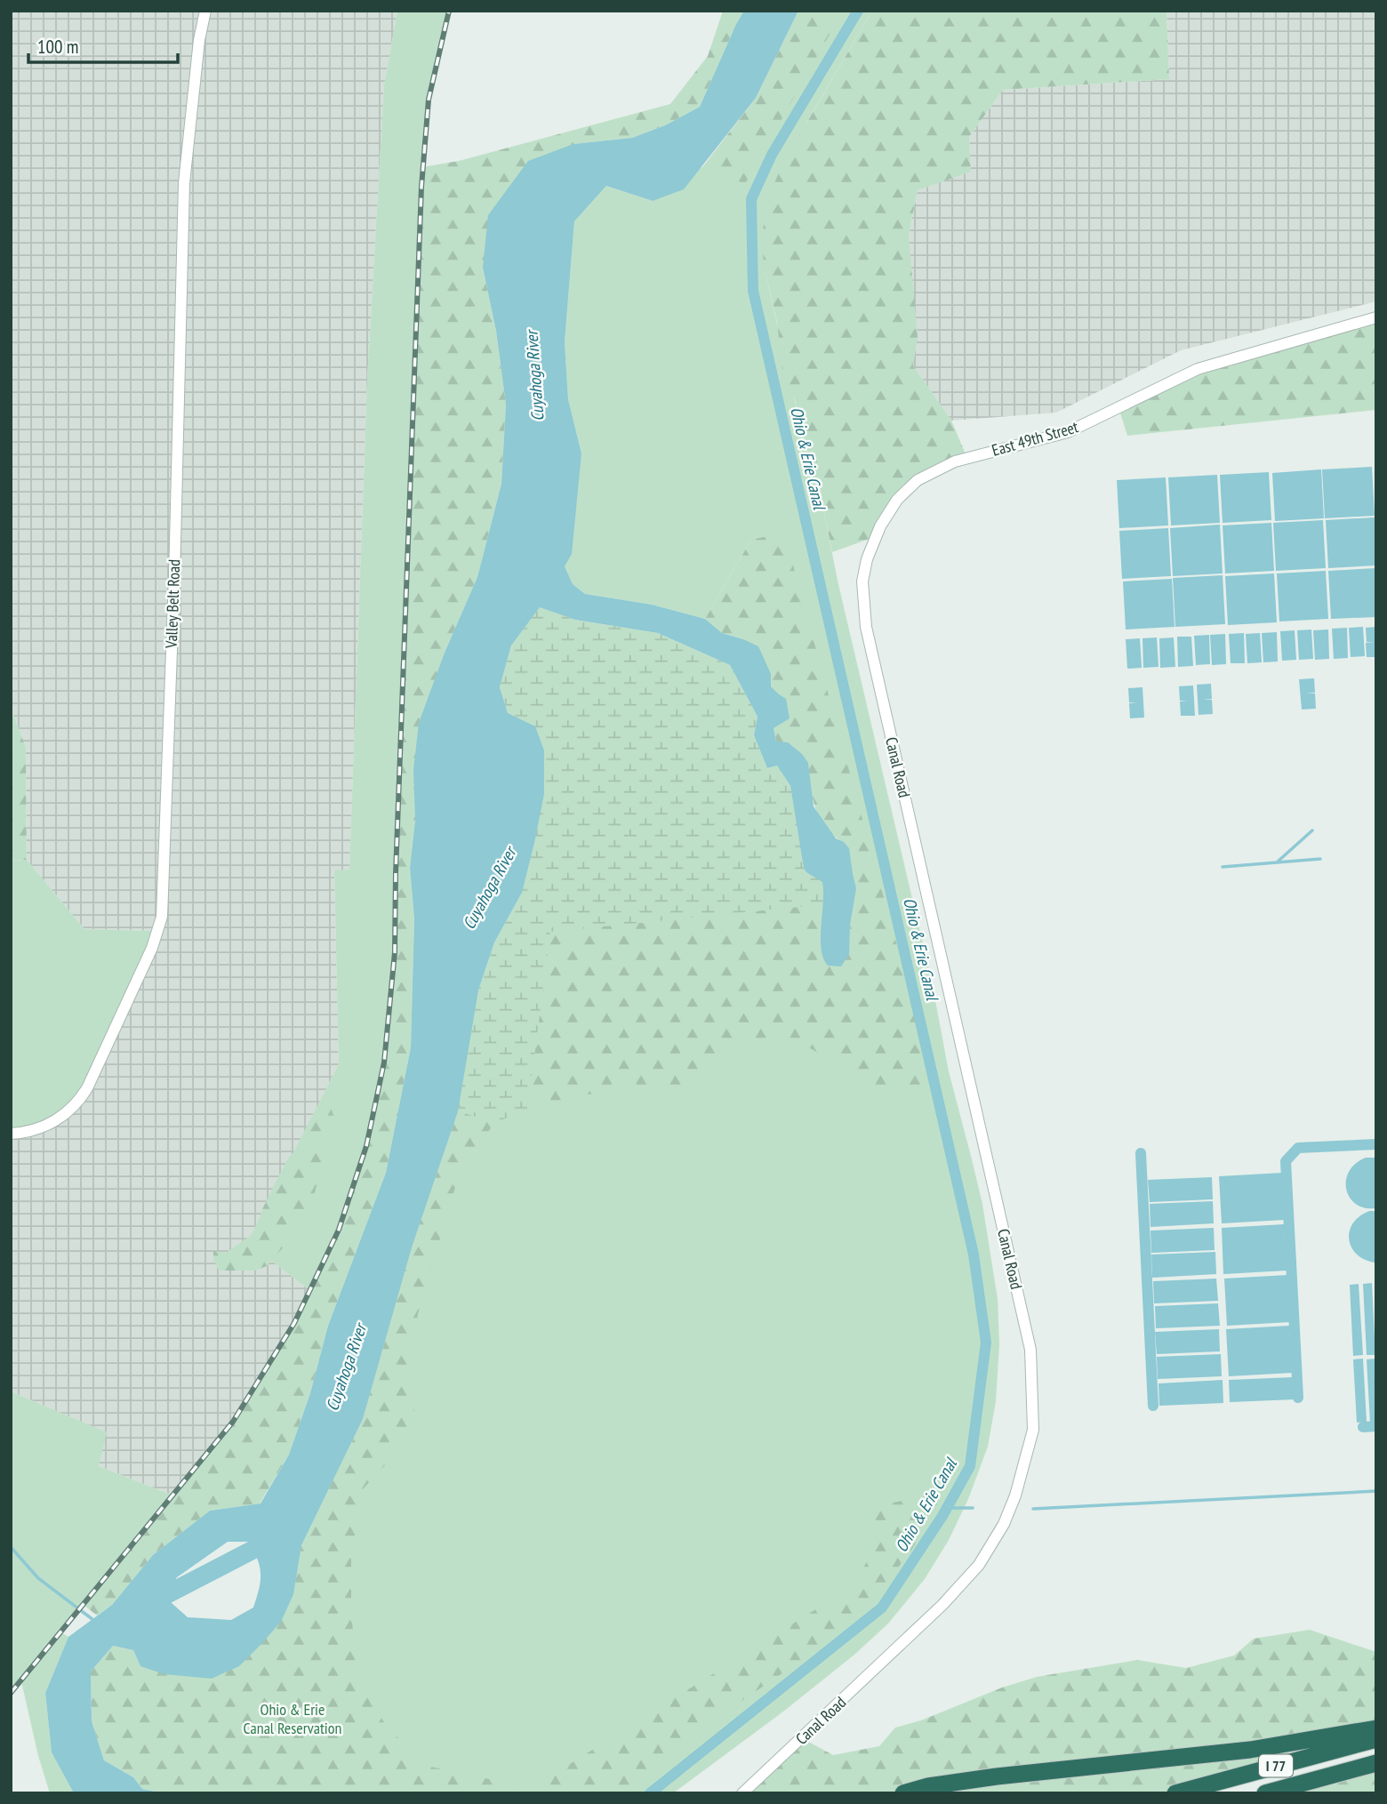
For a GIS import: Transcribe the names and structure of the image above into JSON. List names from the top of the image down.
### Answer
{
  "streets": {
    "highway": ["I 77"],
    "street": ["East 49th Street", "Valley Belt Road", "Canal Road"]
  },
  "crossings": [
    ["East 49th Street", "Canal Road"]
  ],
  "water": ["Cuyahoga River", "Ohio & Erie Canal"],
  "parks": ["Ohio & Erie Canal Reservation"],
  "scale_bar": "100 m"
}
